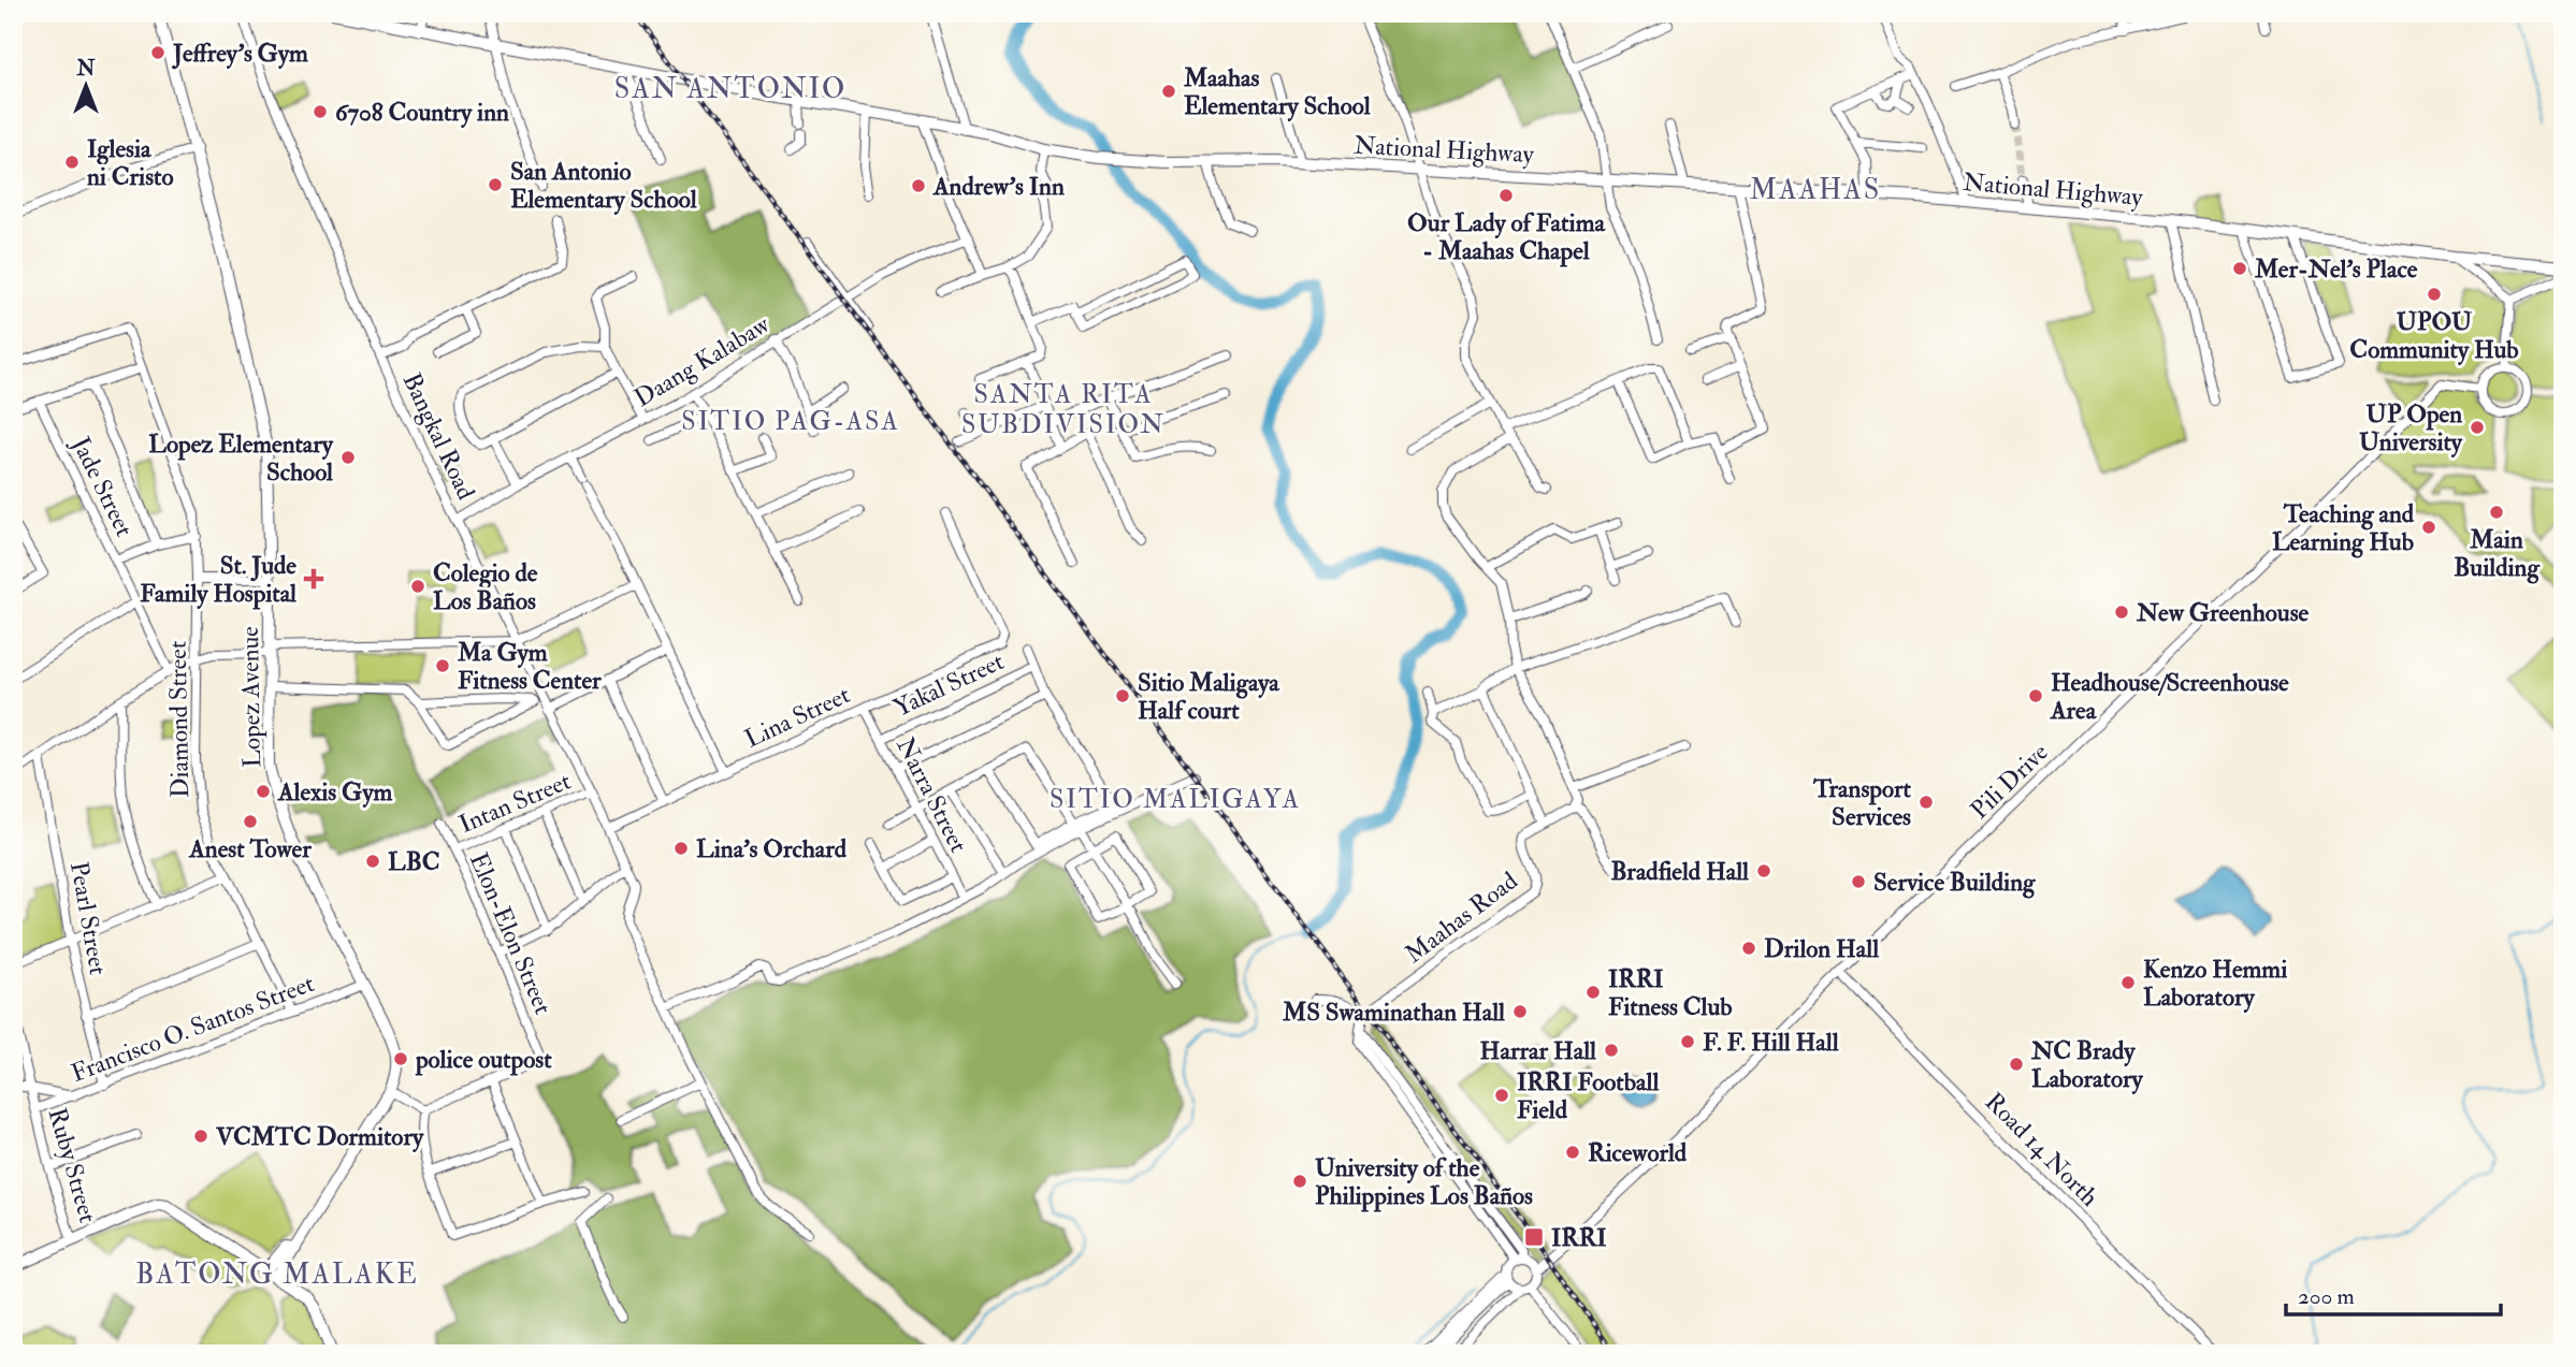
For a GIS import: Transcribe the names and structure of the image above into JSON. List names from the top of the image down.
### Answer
{
  "streets": {
    "main road": ["National Highway", "Lopez Avenue"],
    "street": [
      "Daang Kalabaw",
      "Bangkal Road",
      "Jade Street",
      "Yakal Street",
      "Lina Street",
      "Diamond Street",
      "Pili Drive",
      "Narra Street",
      "Intan Street",
      "Maahas Road",
      "Pearl Street",
      "Elon-Elon Street",
      "Francisco O. Santos Street",
      "Road 14 North",
      "Ruby Street"
    ]
  },
  "crossings": [
    ["Daang Kalabaw", "Bangkal Road"],
    ["Bangkal Road", "Lina Street"],
    ["Bangkal Road", "Intan Street"],
    ["Yakal Street", "Narra Street"],
    ["Lopez Avenue", "Francisco O. Santos Street"],
    ["Lina Street", "Narra Street"],
    ["Diamond Street", "Francisco O. Santos Street"],
    ["Pili Drive", "Road 14 North"],
    ["Intan Street", "Elon-Elon Street"],
    ["Pearl Street", "Francisco O. Santos Street"],
    ["Francisco O. Santos Street", "Ruby Street"]
  ],
  "districts": [
    "SAN ANTONIO",
    "MAAHAS",
    "SANTA RITA SUBDIVISION",
    "SITIO PAG-ASA",
    "SITIO MALIGAYA",
    "BATONG MALAKE"
  ],
  "places": {
    "other": [
      "Jeffrey's Gym",
      "Maahas Elementary School",
      "6708 Country inn",
      "Iglesia ni Cristo",
      "San Antonio Elementary School",
      "Andrew's Inn",
      "Our Lady of Fatima - Maahas Chapel",
      "Mer-Nel's Place",
      "UPOU Community Hub",
      "UP Open University",
      "Lopez Elementary School",
      "Main Building",
      "Teaching and Learning Hub",
      "Colegio de Los Baños",
      "New Greenhouse",
      "Ma Gym Fitness Center",
      "Sitio Maligaya Half court",
      "Headhouse/Screenhouse Area",
      "Alexis Gym",
      "Transport Services",
      "Anest Tower",
      "Lina's Orchard",
      "LBC",
      "Bradfield Hall",
      "Service Building",
      "Drilon Hall",
      "Kenzo Hemmi Laboratory",
      "IRRI Fitness Club",
      "MS Swaminathan Hall",
      "F. F. Hill Hall",
      "Harrar Hall",
      "police outpost",
      "NC Brady Laboratory",
      "IRRI Football Field",
      "VCMTC Dormitory",
      "Riceworld",
      "University of the Philippines Los Baños"
    ],
    "health": ["St. Jude Family Hospital"],
    "transit": ["IRRI"]
  },
  "scale_bar": "200 m",
  "north": "top"
}
